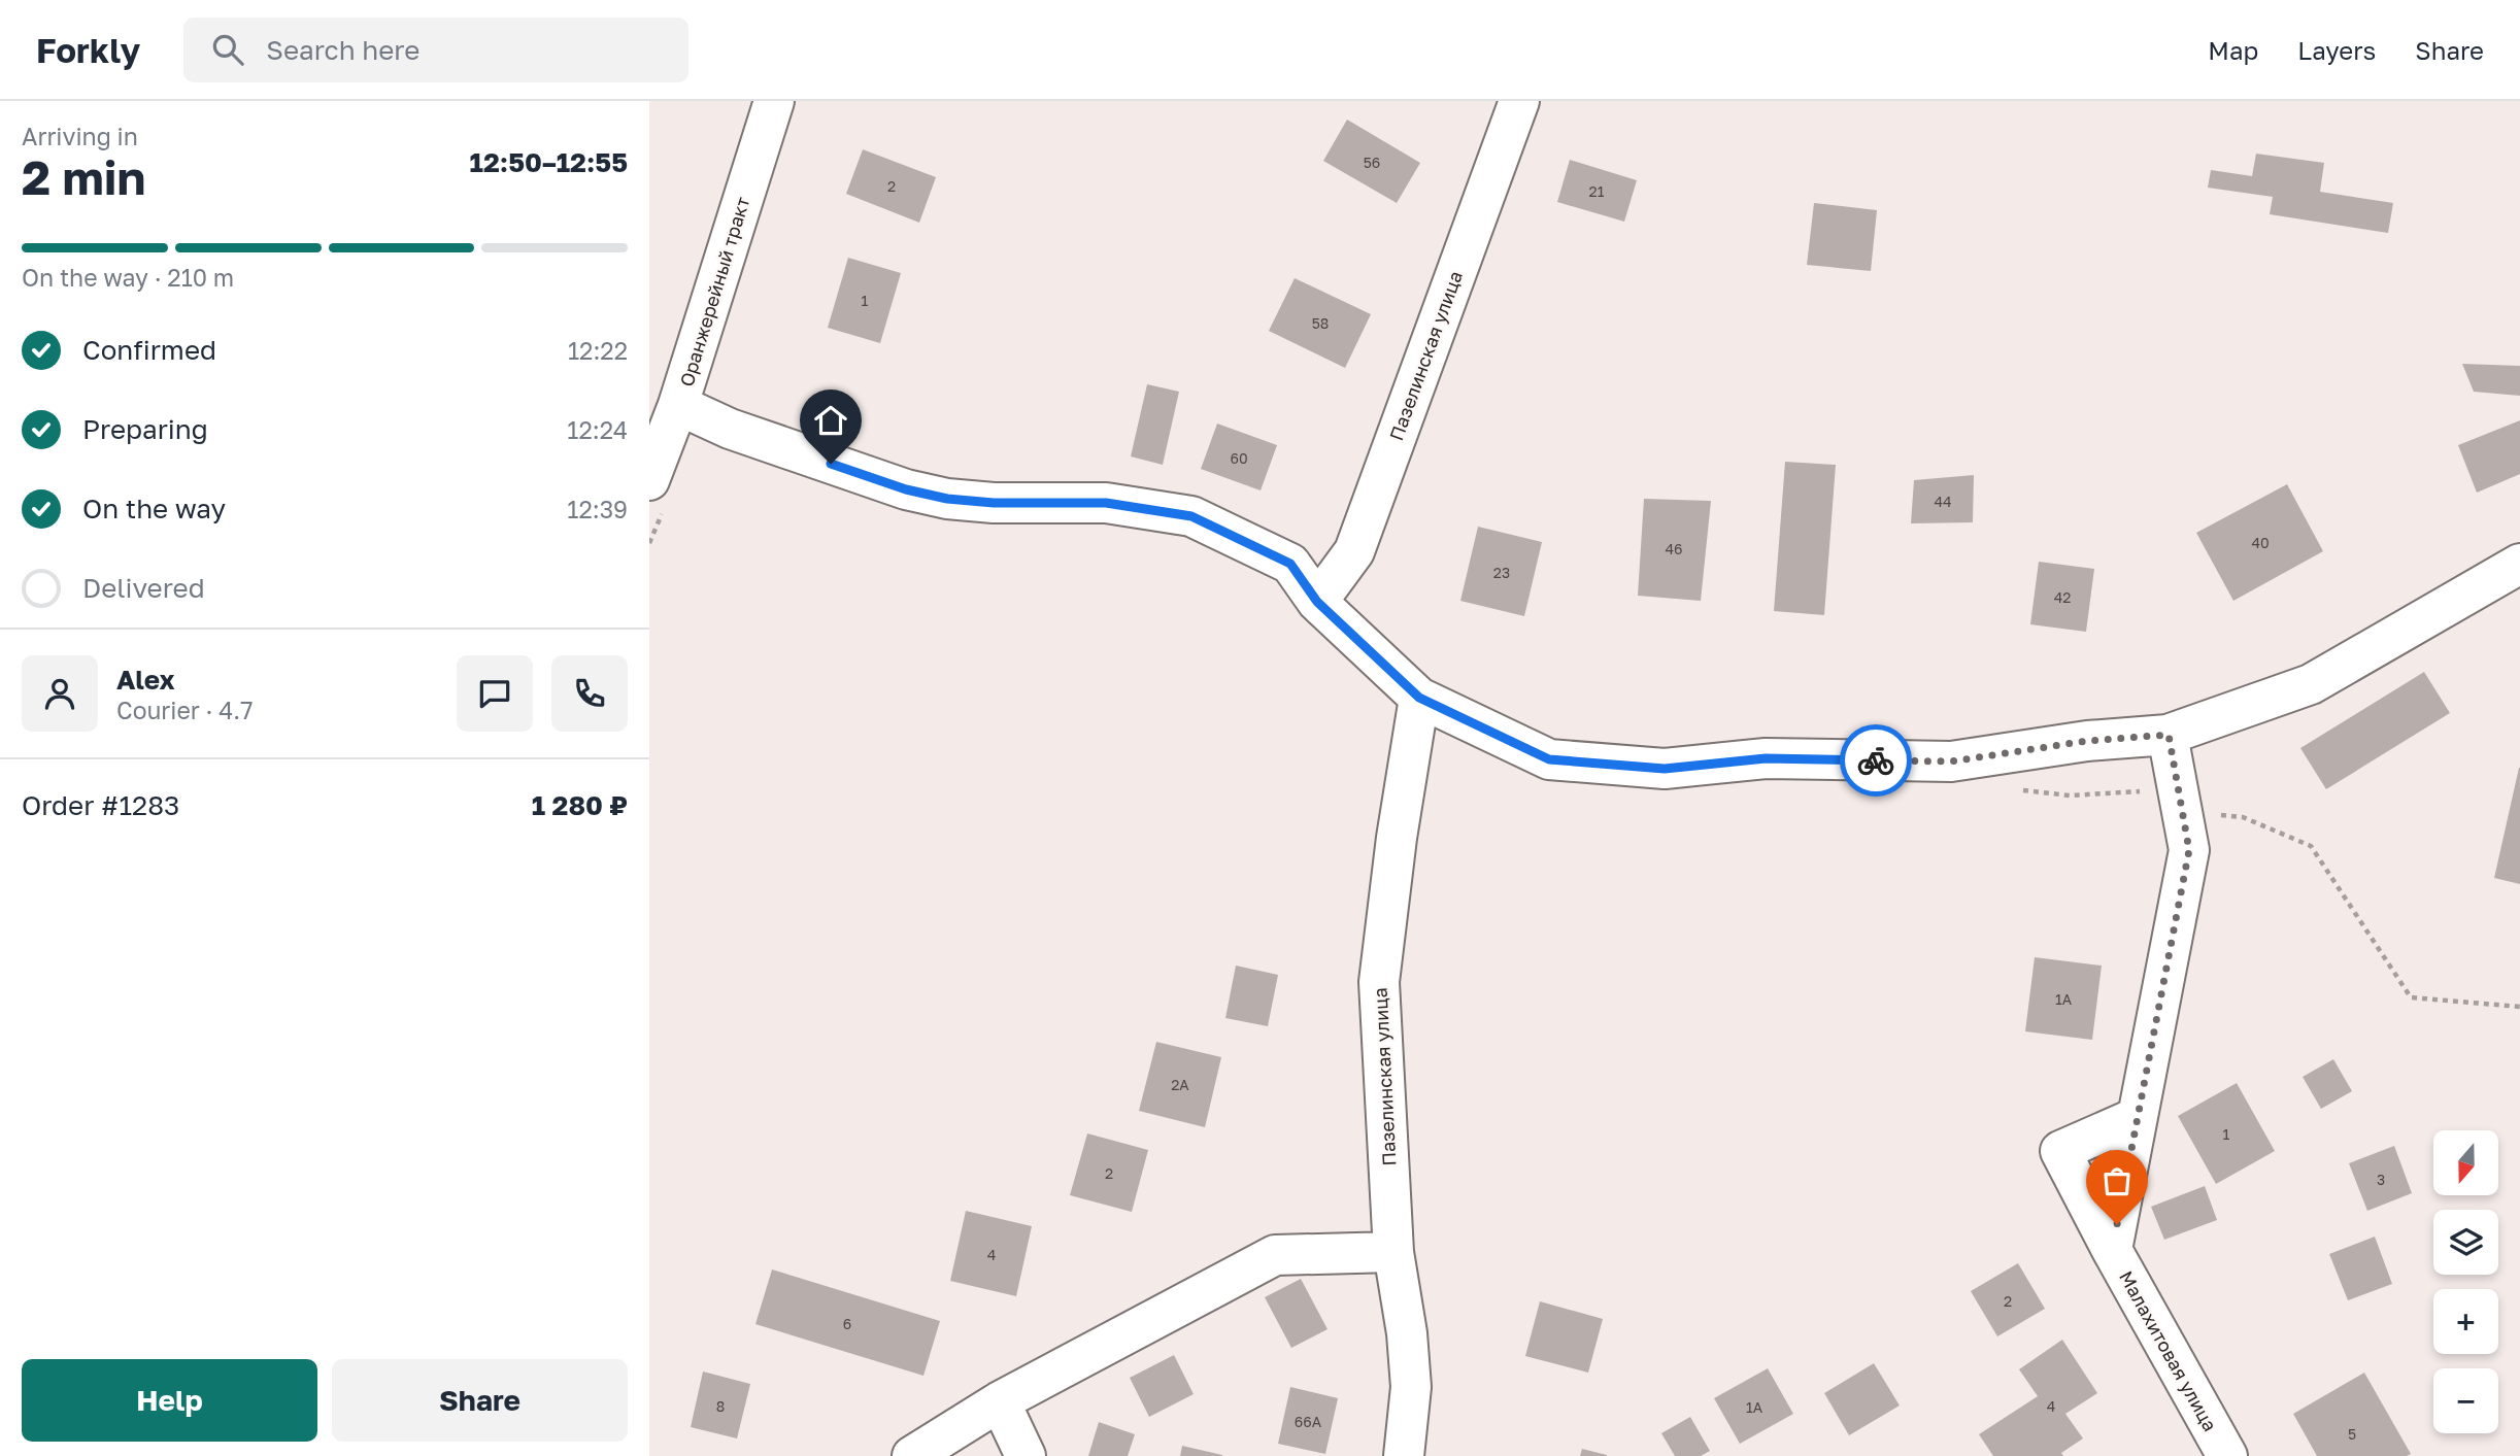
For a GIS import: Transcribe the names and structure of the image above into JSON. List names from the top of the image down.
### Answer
{
  "streets": {
    "street": ["Оранжерейный тракт", "Пазелинская улица", "Малахитовая улица"]
  },
  "house_numbers": [
    "56",
    "2",
    "21",
    "1",
    "58",
    "60",
    "44",
    "40",
    "46",
    "23",
    "42",
    "1А",
    "2А",
    "1",
    "2",
    "3",
    "4",
    "2",
    "6",
    "8",
    "4",
    "1А",
    "66А",
    "5"
  ],
  "north": "bottom",
  "page": {
    "header": "Forkly",
    "search": "Search here",
    "nav": ["Map", "Layers", "Share"],
    "heading": ["2 min", "Arriving in", "12:50–12:55"],
    "panel": [
      "Alex",
      "Courier · 4.7",
      "Order #1283",
      "1 280 ₽"
    ],
    "bar": "On the way · 210 m",
    "list": [
      ["Confirmed", "12:22"],
      ["Preparing", "12:24"],
      ["On the way", "12:39"],
      "Delivered"
    ],
    "map_buttons": ["+", "−"],
    "buttons": ["Help", "Share"]
  }
}
